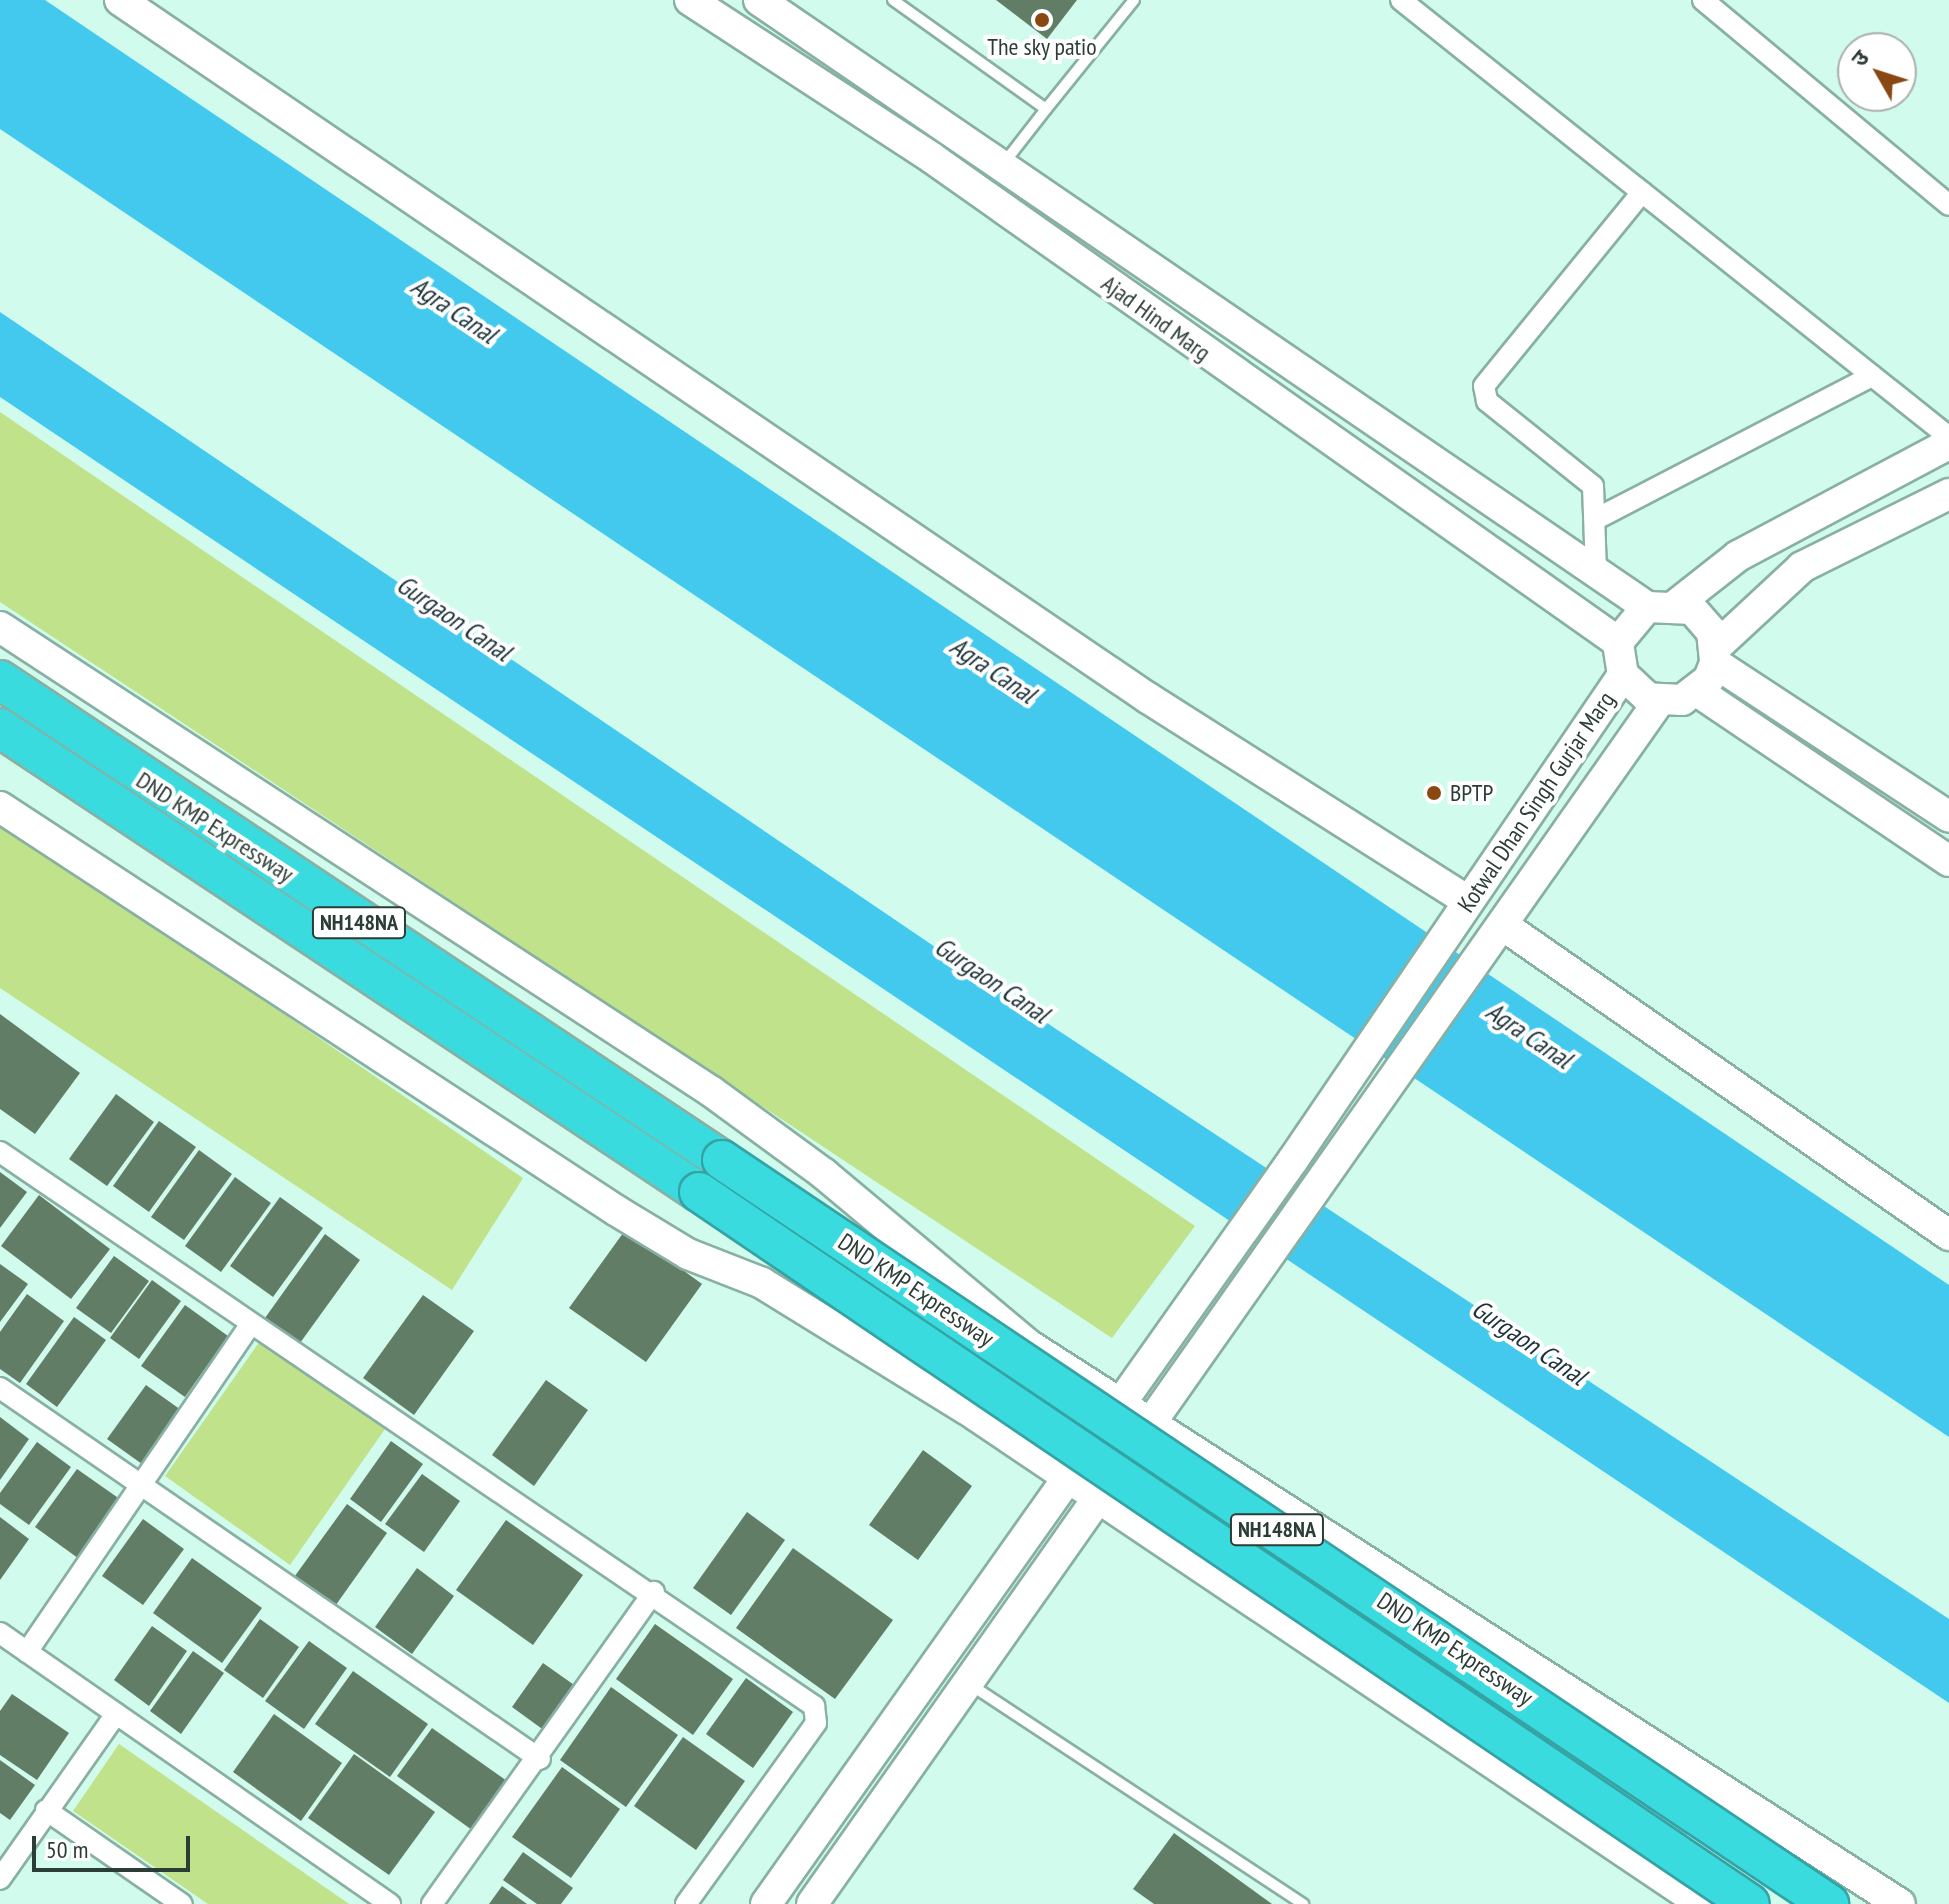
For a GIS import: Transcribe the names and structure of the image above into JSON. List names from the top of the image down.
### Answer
{
  "streets": {
    "highway": ["DND KMP Expressway", "NH148NA"],
    "street": ["Ajad Hind Marg", "Kotwal Dhan Singh Gurjar Marg"]
  },
  "crossings": [
    ["Ajad Hind Marg", "Kotwal Dhan Singh Gurjar Marg"]
  ],
  "water": ["Agra Canal", "Gurgaon Canal"],
  "places": ["The sky patio", "BPTP"],
  "scale_bar": "50 m",
  "north": "top left"
}
